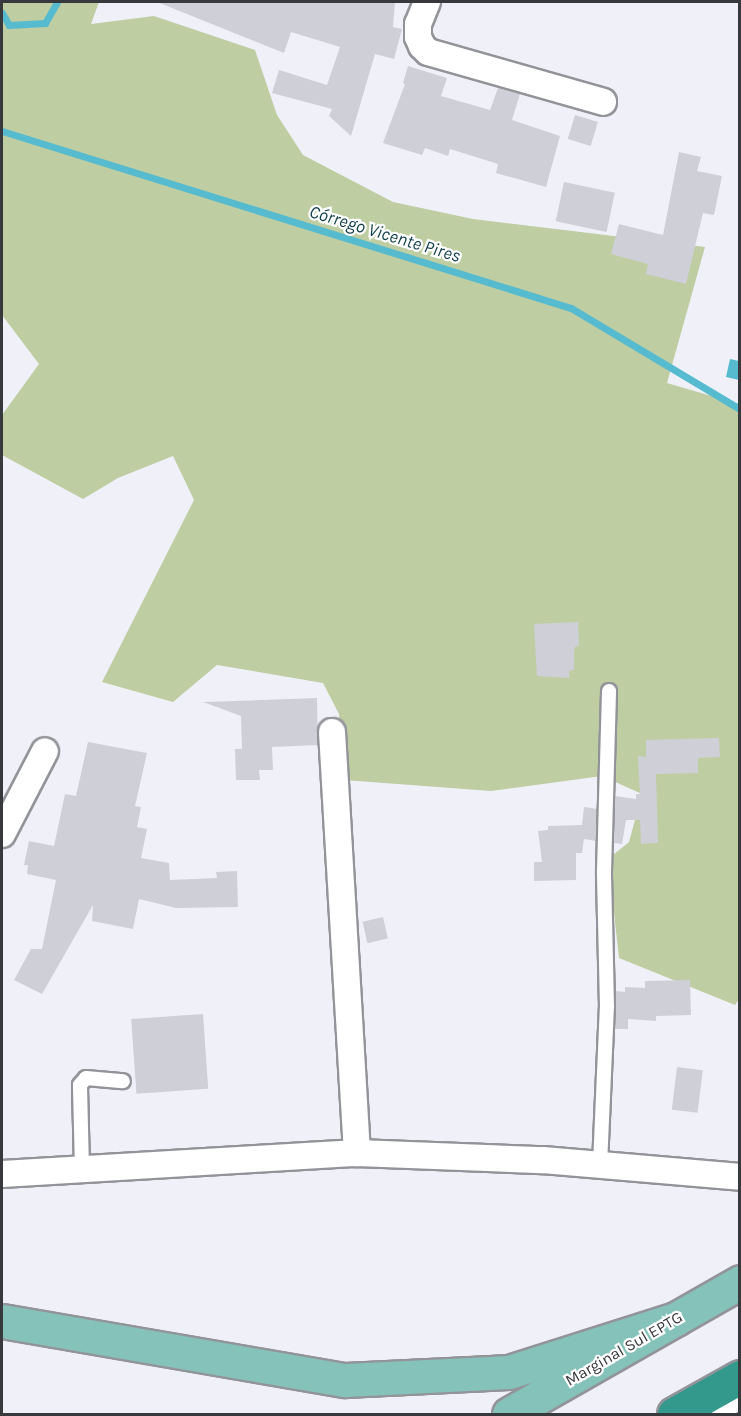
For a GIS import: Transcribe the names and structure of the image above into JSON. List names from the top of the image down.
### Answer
{
  "streets": {
    "main road": ["Marginal Sul EPTG"]
  },
  "water": ["Córrego Vicente Pires"]
}
